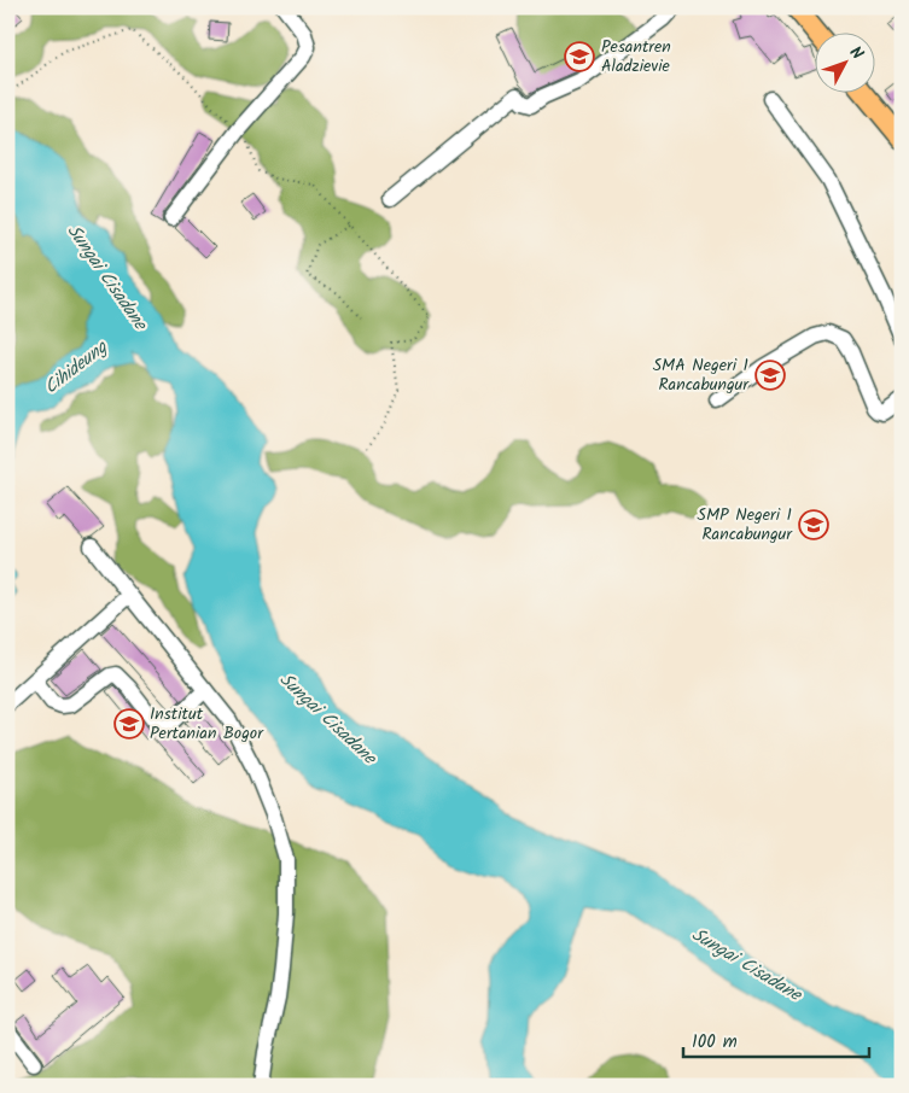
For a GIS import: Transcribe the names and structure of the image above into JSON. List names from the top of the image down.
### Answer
{
  "water": ["Sungai Cisadane", "Cihideung"],
  "places": {
    "school or university": [
      "Pesantren Aladzievie",
      "SMA Negeri 1 Rancabungur",
      "SMP Negeri 1 Rancabungur",
      "Institut Pertanian Bogor"
    ]
  },
  "scale_bar": "100 m",
  "north": "top right"
}
